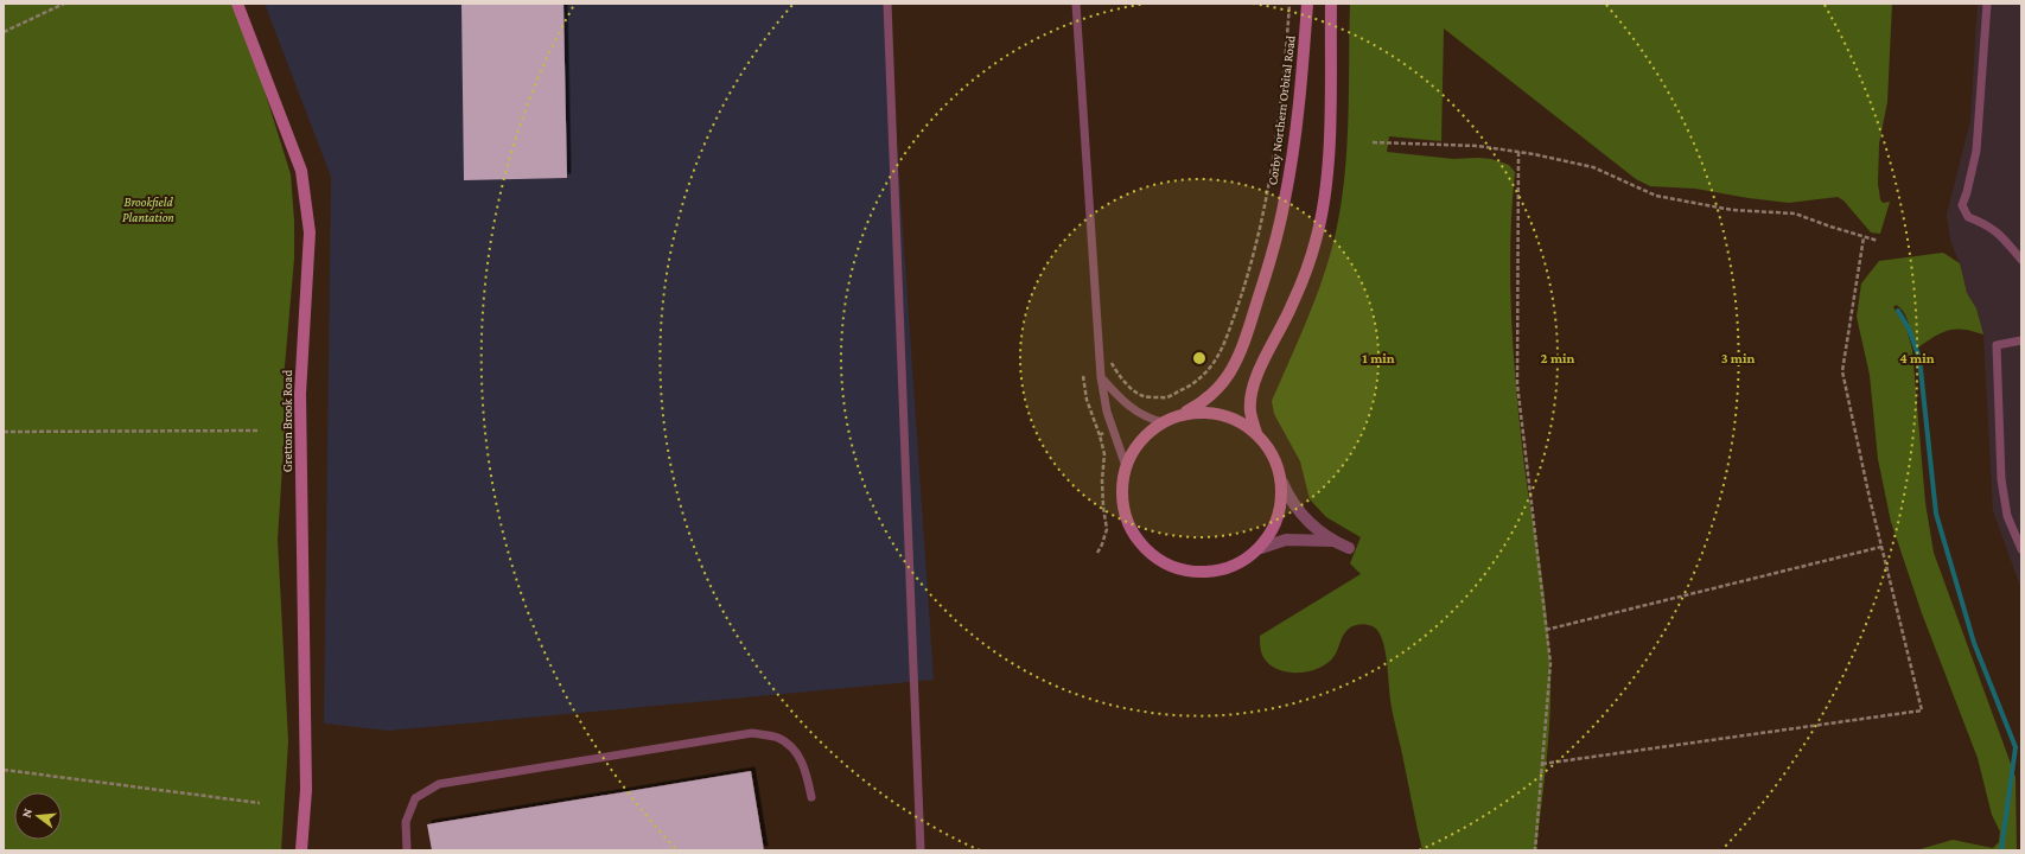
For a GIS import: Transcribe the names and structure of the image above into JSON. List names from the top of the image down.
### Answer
{
  "streets": {
    "street": ["Corby Northern Orbital Road", "Gretton Brook Road"]
  },
  "parks": ["Brookfield Plantation"],
  "north": "left",
  "rings": [
    "1 min",
    "2 min",
    "3 min",
    "4 min"
  ]
}
